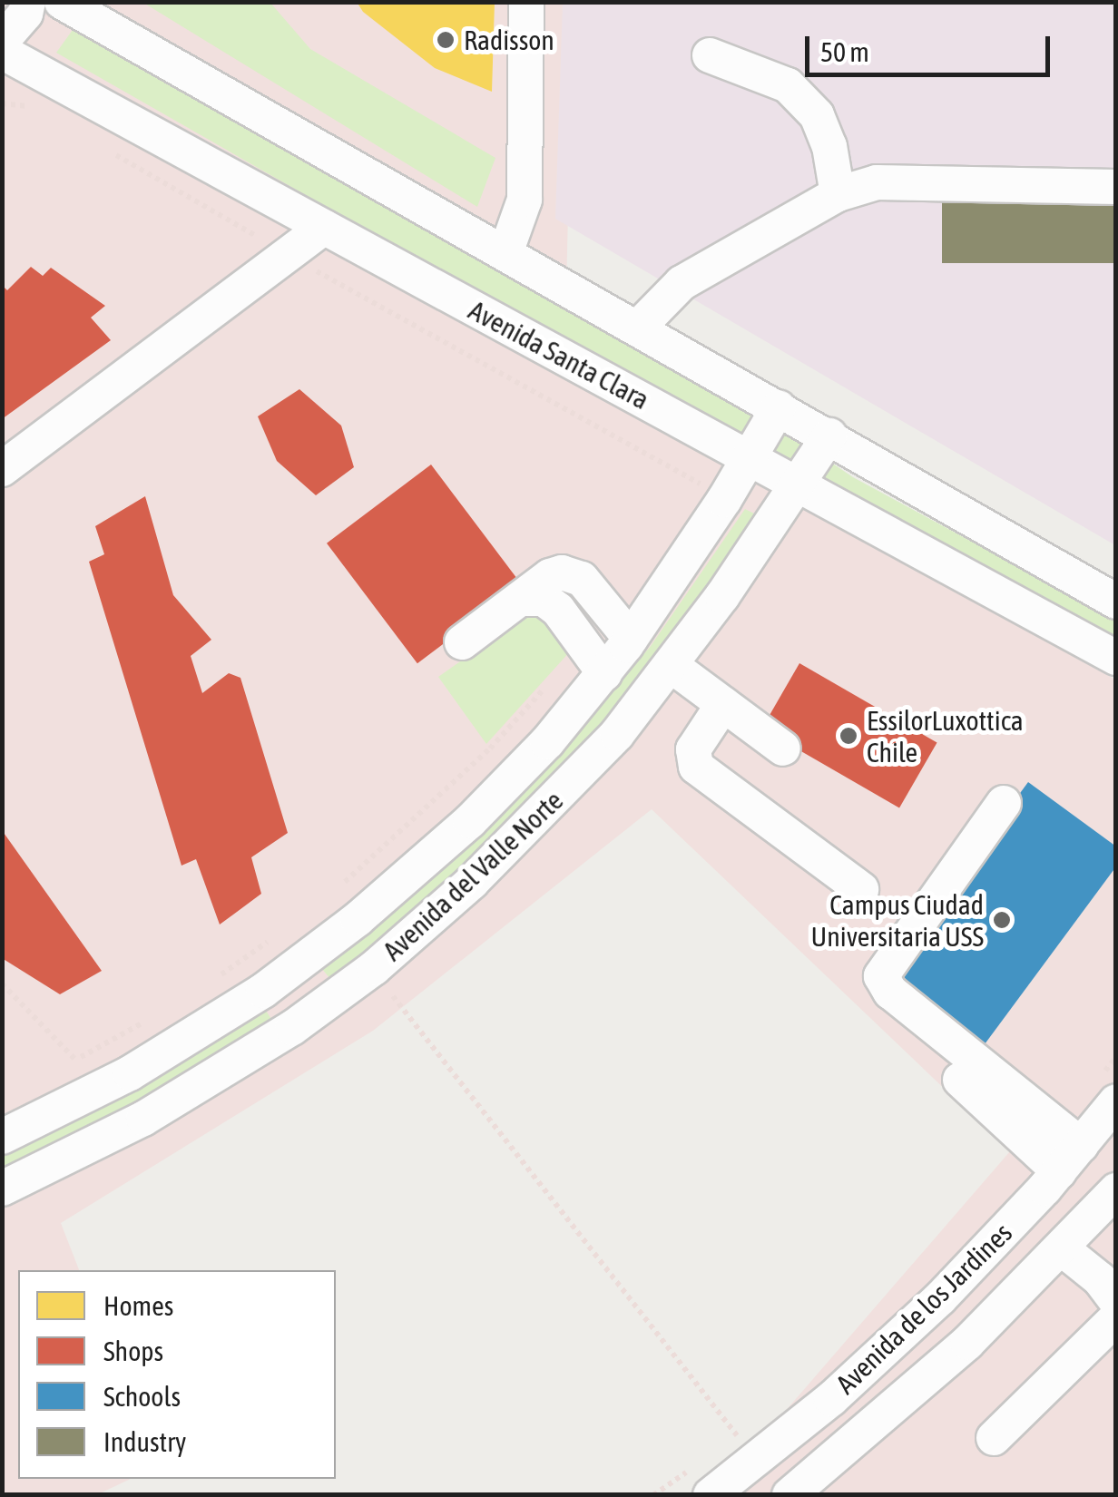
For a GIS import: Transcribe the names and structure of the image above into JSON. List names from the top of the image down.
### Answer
{
  "streets": {
    "street": ["Avenida Santa Clara", "Avenida del Valle Norte", "Avenida de los Jardines"]
  },
  "crossings": [
    ["Avenida Santa Clara", "Avenida del Valle Norte"]
  ],
  "places": ["Radisson", "EssilorLuxottica Chile", "Campus Ciudad Universitaria USS"],
  "legend": [
    "Homes",
    "Shops",
    "Schools",
    "Industry"
  ],
  "scale_bar": "50 m"
}
